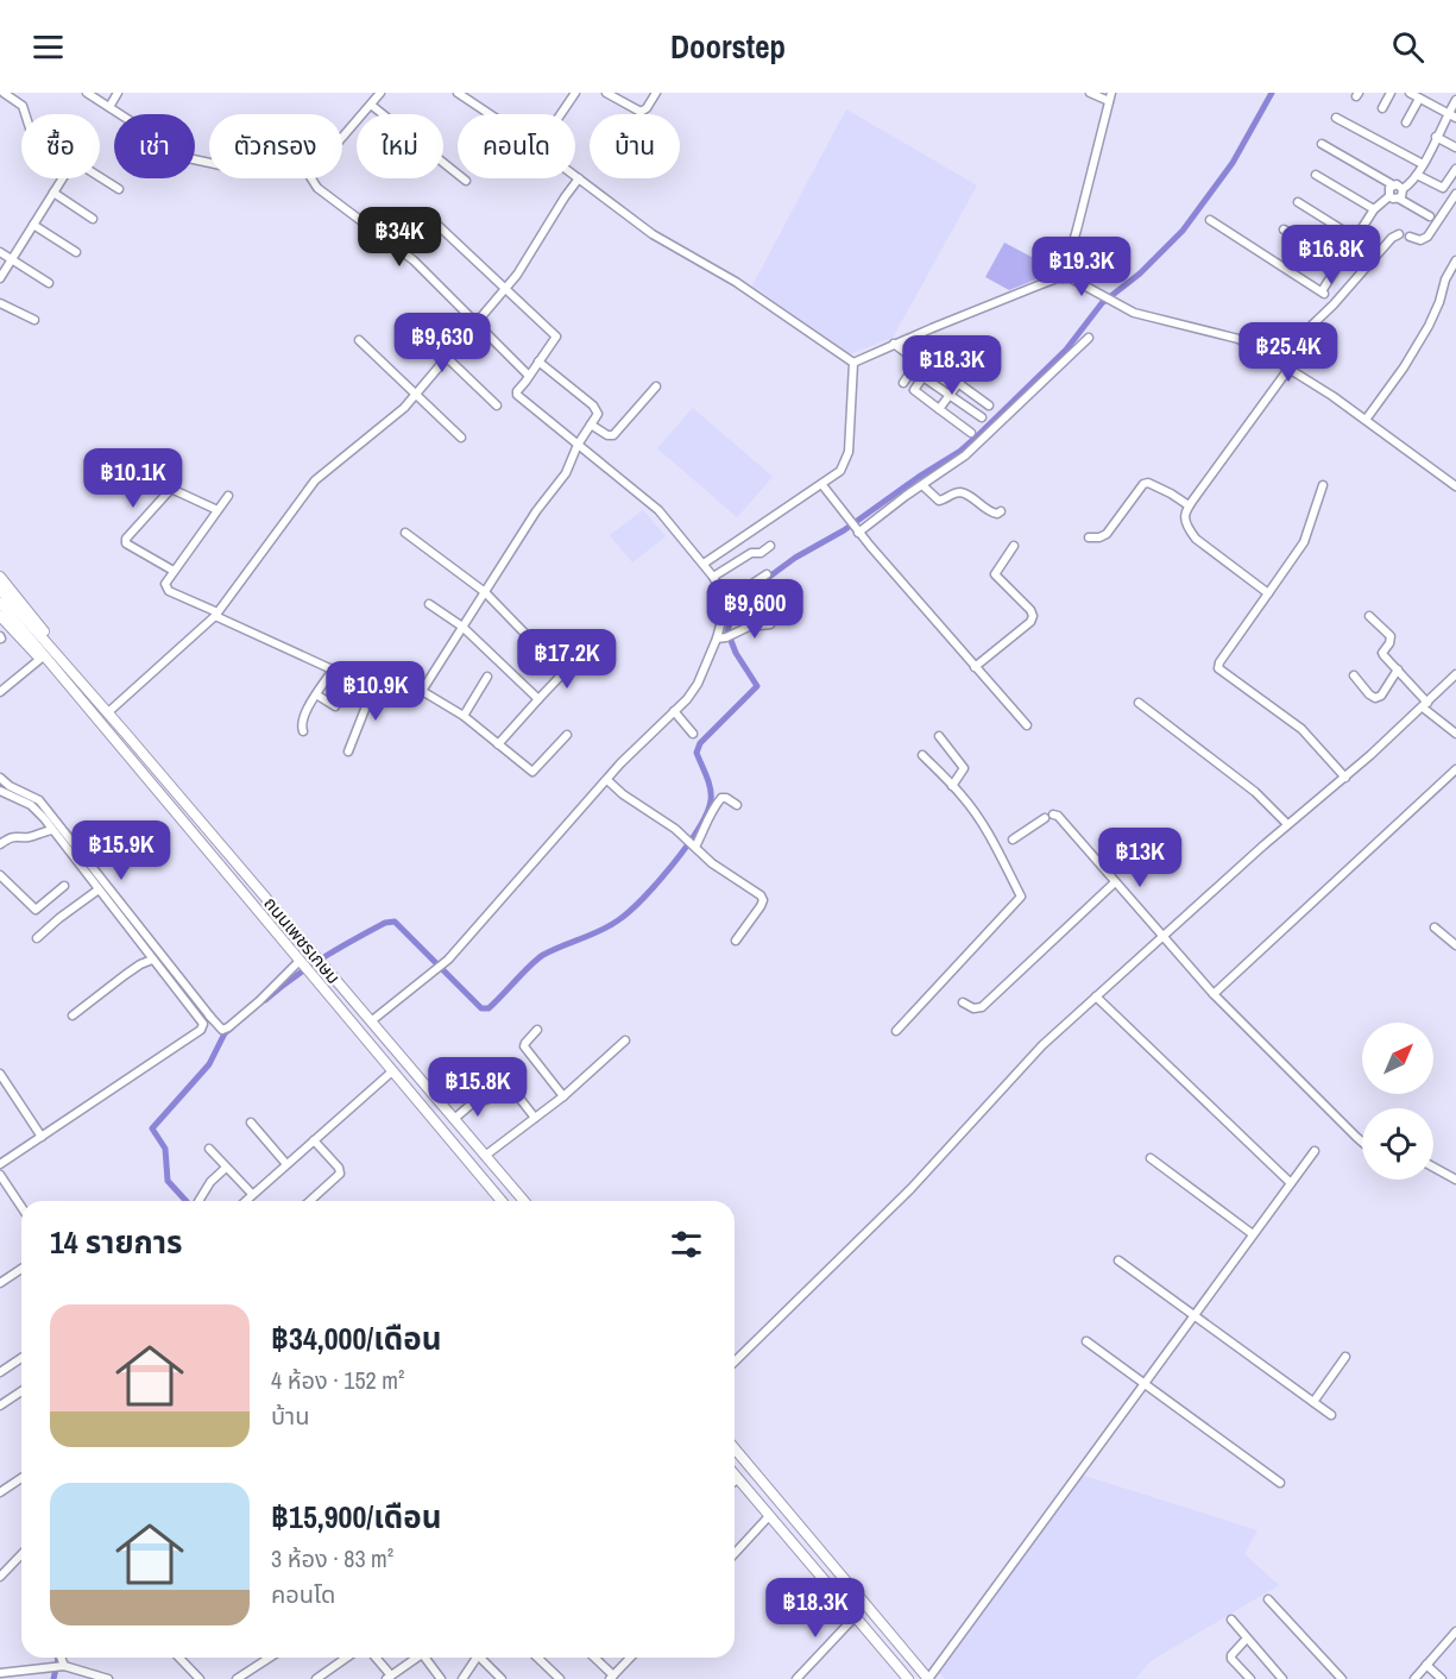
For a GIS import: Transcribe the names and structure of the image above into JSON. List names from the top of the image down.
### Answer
{
  "streets": {
    "main road": ["ถนนเพชรเกษม"]
  },
  "north": "top right",
  "page": {
    "header": "Doorstep",
    "chip": [
      "ซื้อ",
      "เช่า",
      "ตัวกรอง",
      "ใหม่",
      "คอนโด",
      "บ้าน"
    ],
    "price": [
      "฿34K",
      "฿16.8K",
      "฿19.3K",
      "฿9,630",
      "฿25.4K",
      "฿18.3K",
      "฿10.1K",
      "฿9,600",
      "฿17.2K",
      "฿10.9K",
      "฿15.9K",
      "฿13K",
      "฿15.8K",
      "฿18.3K"
    ],
    "heading": "14 รายการ",
    "list": [
      {
        "name": "฿34,000/เดือน",
        "note": "4 ห้อง · 152 m² · บ้าน"
      },
      {
        "name": "฿15,900/เดือน",
        "note": "3 ห้อง · 83 m² · คอนโด"
      }
    ]
  }
}
